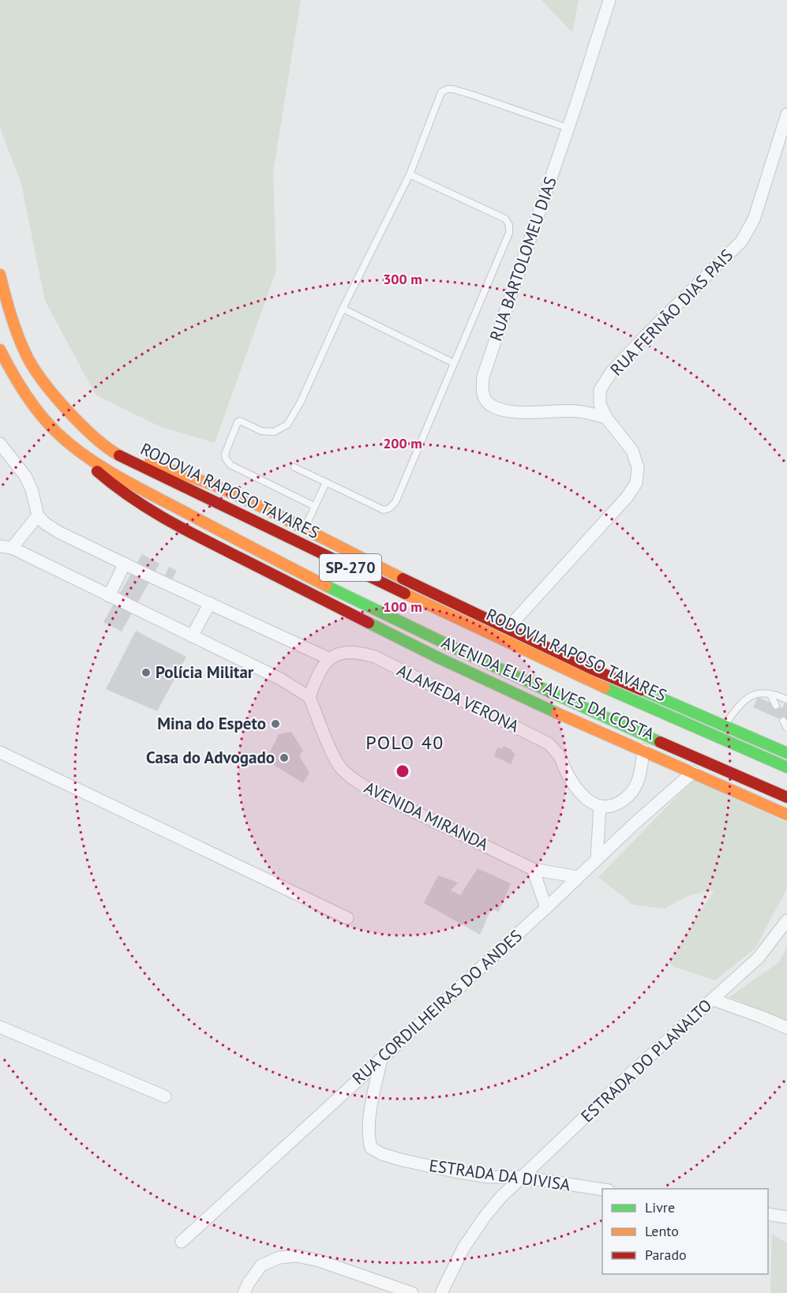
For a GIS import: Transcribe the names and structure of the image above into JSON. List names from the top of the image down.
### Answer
{
  "streets": {
    "main road": ["RODOVIA RAPOSO TAVARES", "SP-270", "AVENIDA ELIAS ALVES DA COSTA"],
    "street": [
      "RUA BARTOLOMEU DIAS",
      "RUA FERNÃO DIAS PAIS",
      "ALAMEDA VERONA",
      "AVENIDA MIRANDA",
      "RUA CORDILHEIRAS DO ANDES",
      "ESTRADA DO PLANALTO",
      "ESTRADA DA DIVISA"
    ]
  },
  "crossings": [
    ["RUA BARTOLOMEU DIAS", "RUA FERNÃO DIAS PAIS"],
    ["SP-270", "AVENIDA ELIAS ALVES DA COSTA"],
    ["AVENIDA ELIAS ALVES DA COSTA", "RUA CORDILHEIRAS DO ANDES"],
    ["AVENIDA MIRANDA", "RUA CORDILHEIRAS DO ANDES"],
    ["RUA CORDILHEIRAS DO ANDES", "ESTRADA DA DIVISA"],
    ["ESTRADA DO PLANALTO", "ESTRADA DA DIVISA"]
  ],
  "districts": ["POLO 40"],
  "places": ["Polícia Militar", "Mina do Espeto", "Casa do Advogado"],
  "legend": ["Livre", "Lento", "Parado"],
  "rings": ["300 m", "200 m", "100 m"]
}
